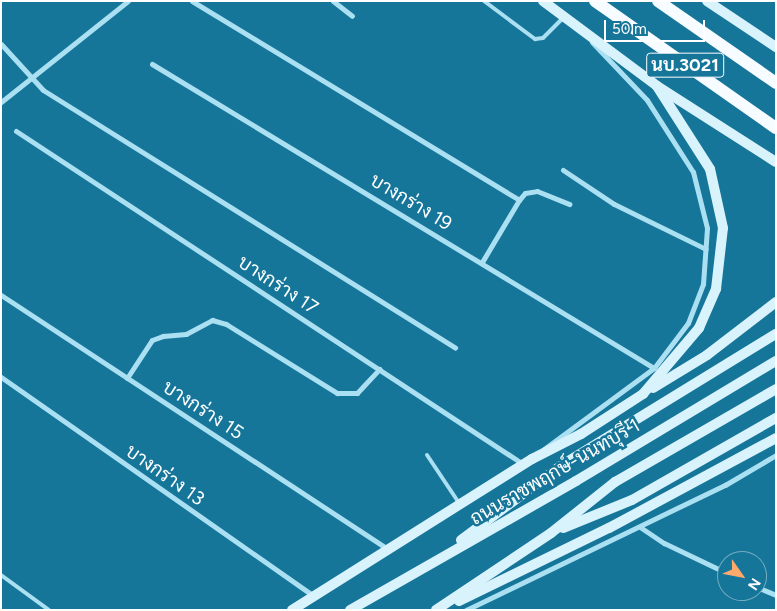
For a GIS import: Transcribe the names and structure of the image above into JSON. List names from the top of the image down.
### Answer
{
  "streets": {
    "main road": ["นบ.3021", "ถนนราชพฤกษ์-นนทบุรี 1"],
    "street": [
      "บางกร่าง 19",
      "บางกร่าง 17",
      "บางกร่าง 15",
      "บางกร่าง 13"
    ]
  },
  "scale_bar": "50 m",
  "north": "bottom right"
}
